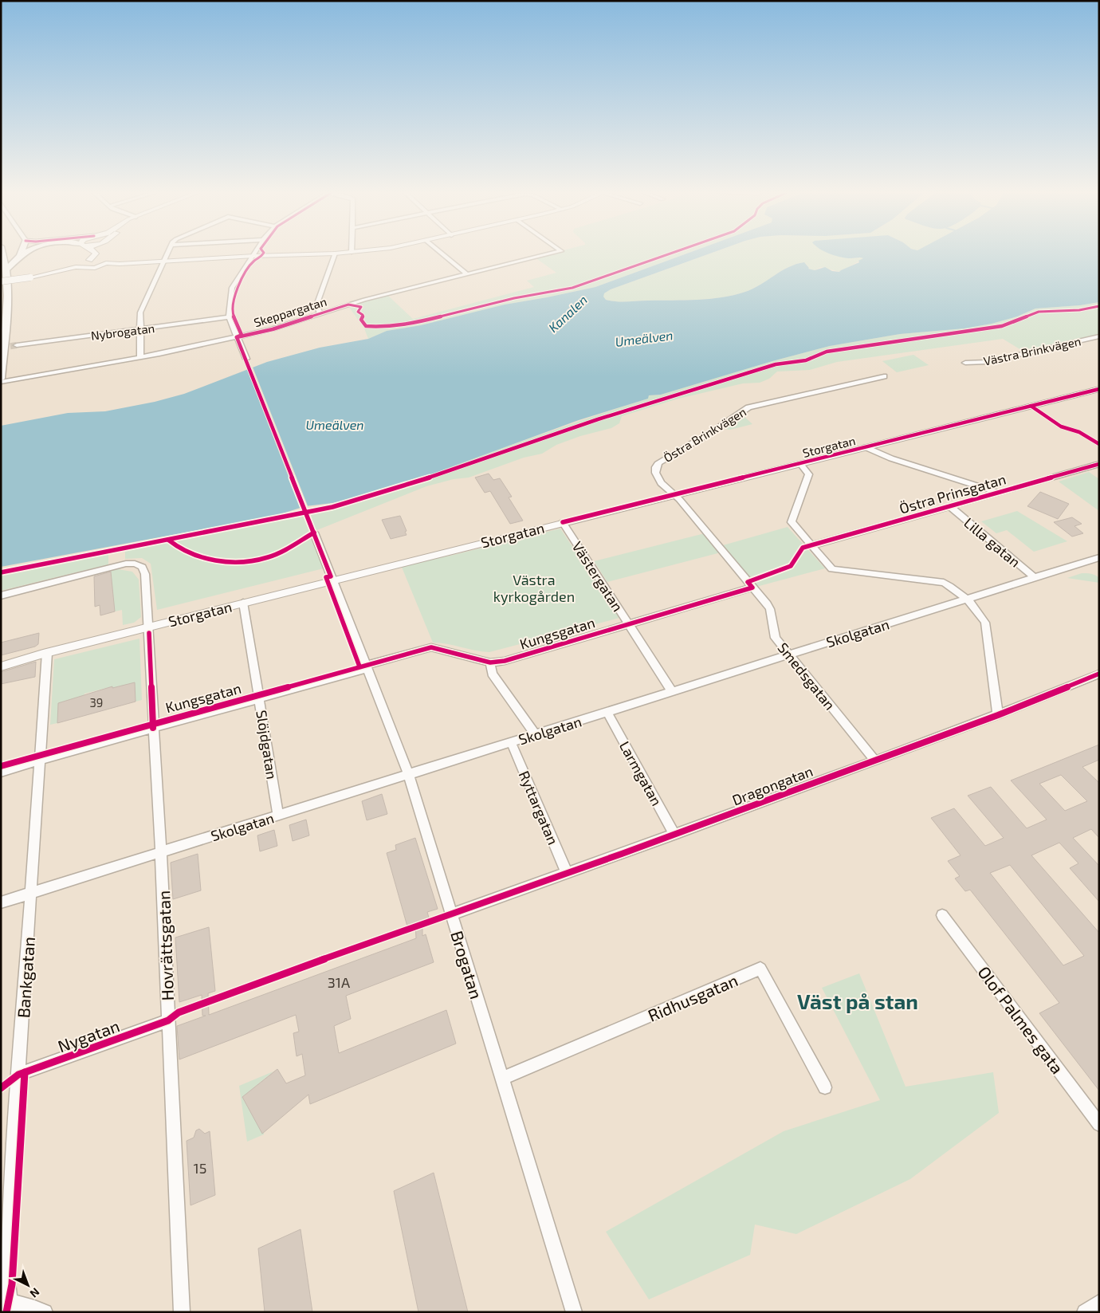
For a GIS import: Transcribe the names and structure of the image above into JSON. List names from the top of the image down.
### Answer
{
  "streets": {
    "street": [
      "Skeppargatan",
      "Nybrogatan",
      "Västra Brinkvägen",
      "Östra Brinkvägen",
      "Storgatan",
      "Östra Prinsgatan",
      "Lilla gatan",
      "Västergatan",
      "Kungsgatan",
      "Skolgatan",
      "Smedsgatan",
      "Slöjdgatan",
      "Larmgatan",
      "Dragongatan",
      "Ryttargatan",
      "Hovrättsgatan",
      "Brogatan",
      "Bankgatan",
      "Ridhusgatan",
      "Olof Palmes gata",
      "Nygatan"
    ]
  },
  "crossings": [
    ["Östra Brinkvägen", "Storgatan"],
    ["Östra Brinkvägen", "Smedsgatan"],
    ["Storgatan", "Västergatan"],
    ["Storgatan", "Smedsgatan"],
    ["Storgatan", "Slöjdgatan"],
    ["Storgatan", "Hovrättsgatan"],
    ["Storgatan", "Brogatan"],
    ["Storgatan", "Bankgatan"],
    ["Östra Prinsgatan", "Lilla gatan"],
    ["Lilla gatan", "Skolgatan"],
    ["Västergatan", "Kungsgatan"],
    ["Västergatan", "Skolgatan"],
    ["Kungsgatan", "Smedsgatan"],
    ["Kungsgatan", "Slöjdgatan"],
    ["Kungsgatan", "Hovrättsgatan"],
    ["Kungsgatan", "Brogatan"],
    ["Kungsgatan", "Bankgatan"],
    ["Skolgatan", "Smedsgatan"],
    ["Skolgatan", "Slöjdgatan"],
    ["Skolgatan", "Larmgatan"],
    ["Skolgatan", "Ryttargatan"],
    ["Skolgatan", "Hovrättsgatan"],
    ["Skolgatan", "Brogatan"],
    ["Skolgatan", "Bankgatan"],
    ["Smedsgatan", "Dragongatan"],
    ["Larmgatan", "Dragongatan"],
    ["Dragongatan", "Ryttargatan"],
    ["Dragongatan", "Brogatan"],
    ["Hovrättsgatan", "Nygatan"],
    ["Brogatan", "Ridhusgatan"],
    ["Bankgatan", "Nygatan"]
  ],
  "districts": ["Väst på stan"],
  "water": ["Kanalen", "Umeälven"],
  "parks": ["Västra kyrkogården"],
  "house_numbers": ["39", "31A", "15"],
  "north": "bottom right"
}
